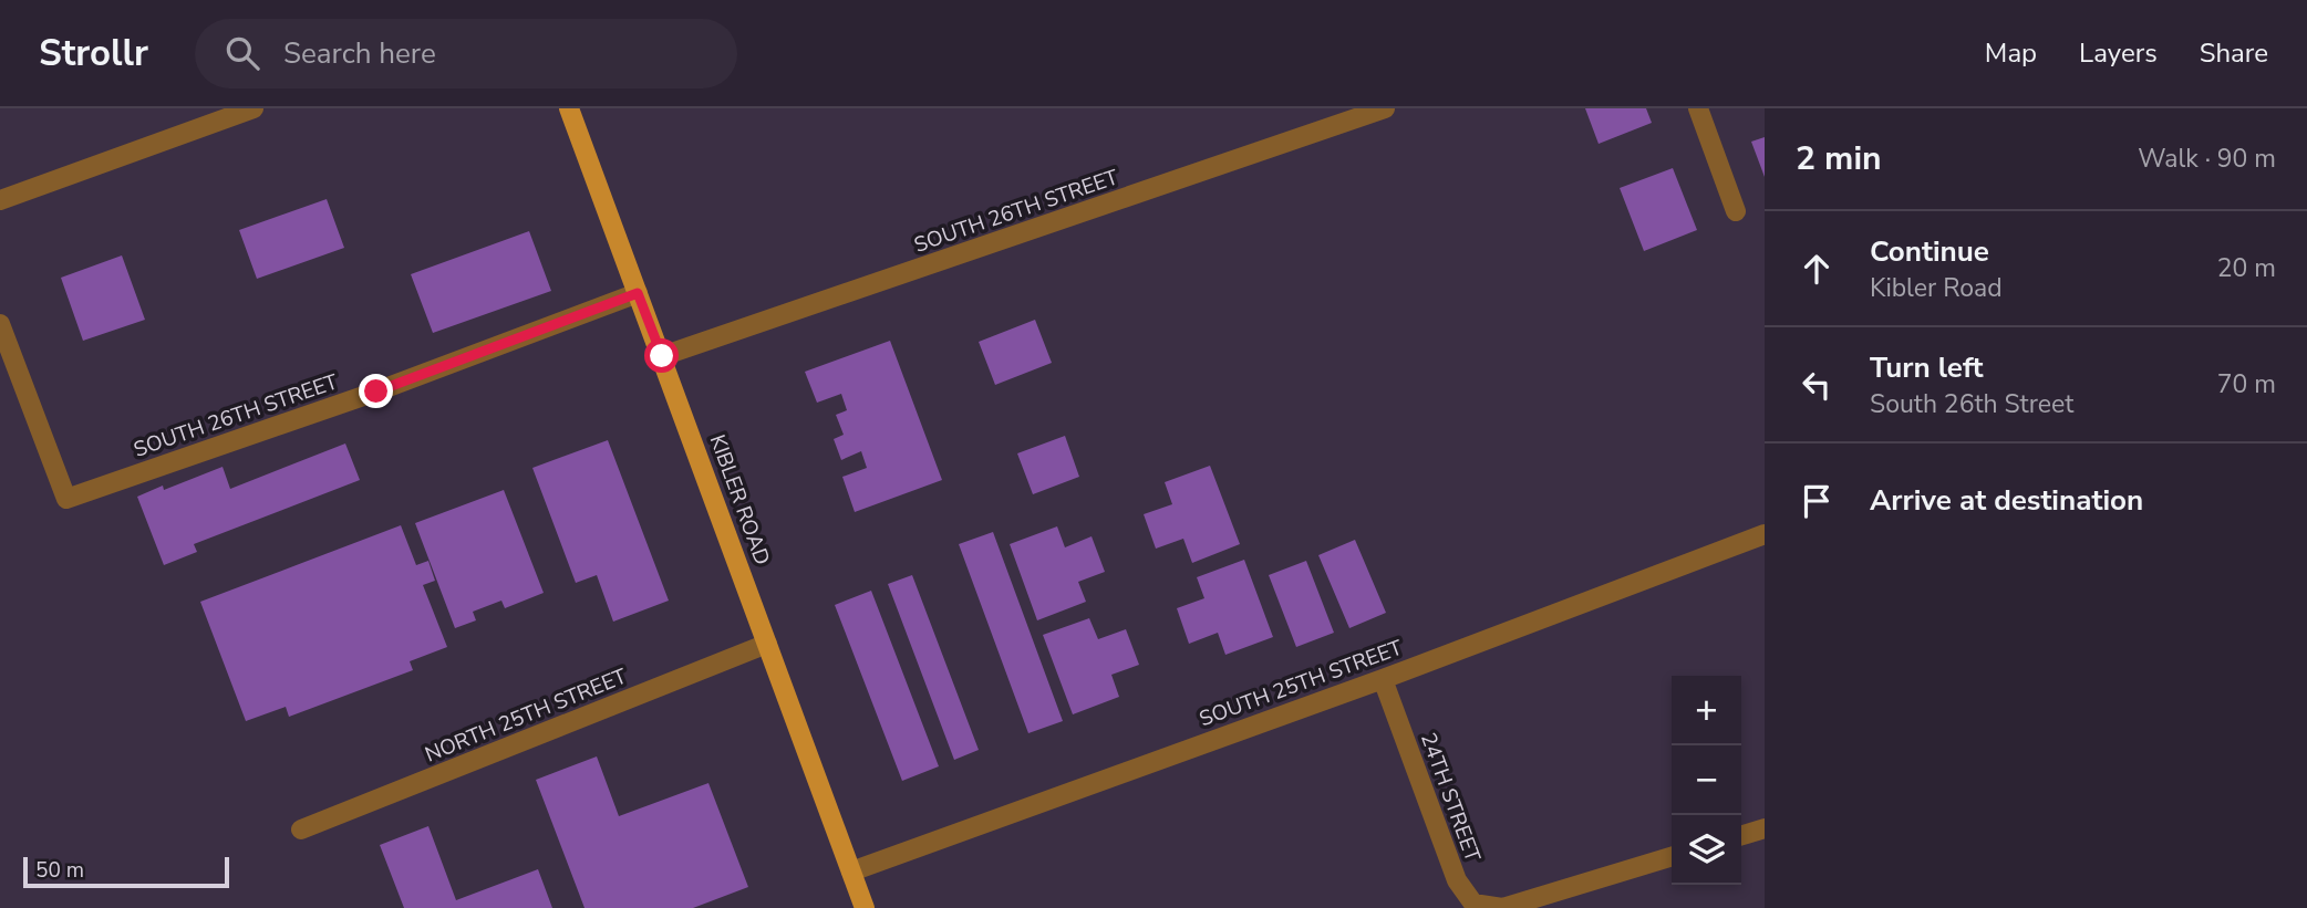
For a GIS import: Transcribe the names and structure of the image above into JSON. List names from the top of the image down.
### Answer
{
  "streets": {
    "main road": ["KIBLER ROAD"],
    "street": [
      "SOUTH 26TH STREET",
      "SOUTH 25TH STREET",
      "NORTH 25TH STREET",
      "24TH STREET"
    ]
  },
  "crossings": [
    ["SOUTH 26TH STREET", "KIBLER ROAD"],
    ["KIBLER ROAD", "SOUTH 25TH STREET"],
    ["KIBLER ROAD", "NORTH 25TH STREET"],
    ["SOUTH 25TH STREET", "24TH STREET"]
  ],
  "scale_bar": "50 m",
  "page": {
    "header": "Strollr",
    "search": "Search here",
    "nav": ["Map", "Layers", "Share"],
    "heading": ["2 min", "Walk · 90 m"],
    "list": [
      ["Continue", "Kibler Road", "20 m"],
      ["Turn left", "South 26th Street", "70 m"],
      "Arrive at destination"
    ],
    "map_buttons": ["+", "−"],
    "scale": "50 m"
  }
}
